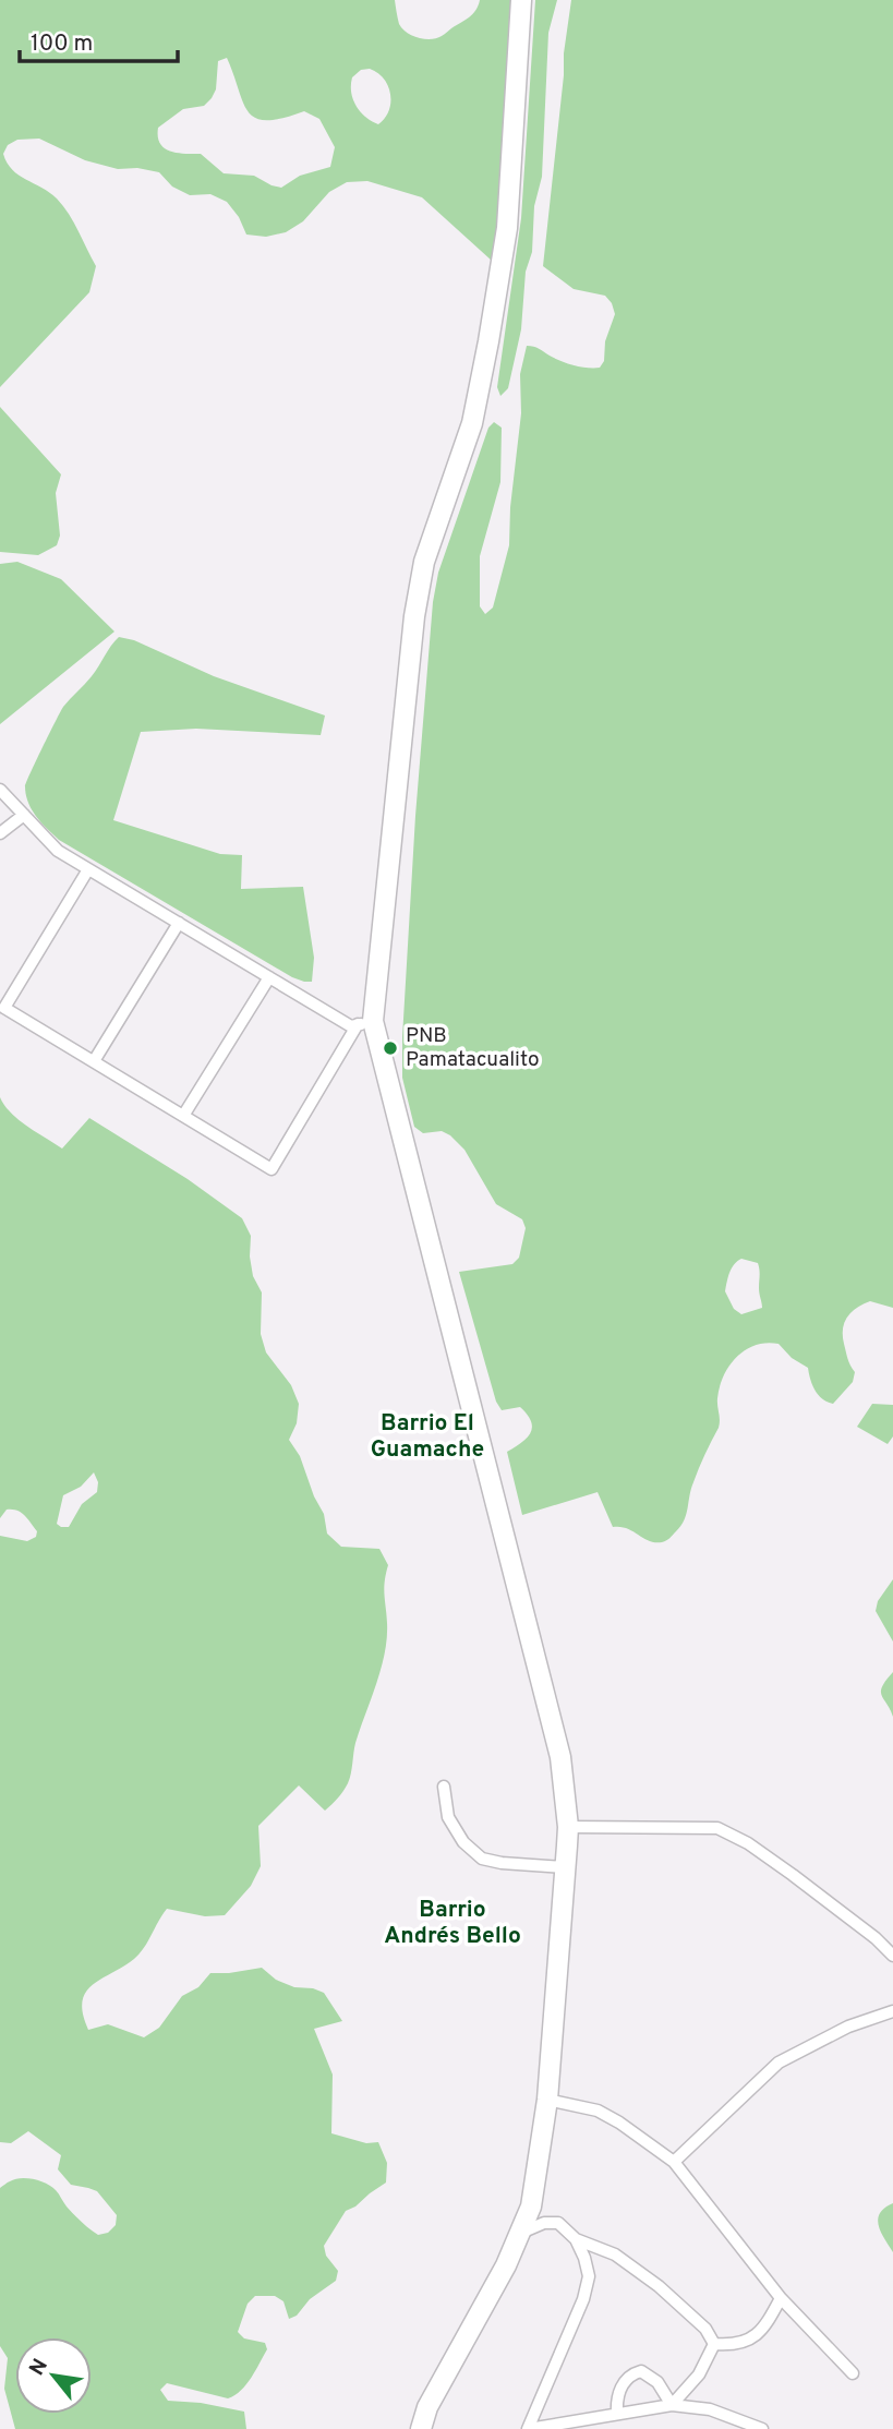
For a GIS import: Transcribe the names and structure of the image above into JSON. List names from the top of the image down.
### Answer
{
  "districts": ["Barrio El Guamache", "Barrio Andrés Bello"],
  "places": ["PNB Pamatacualito"],
  "scale_bar": "100 m",
  "north": "top left"
}
